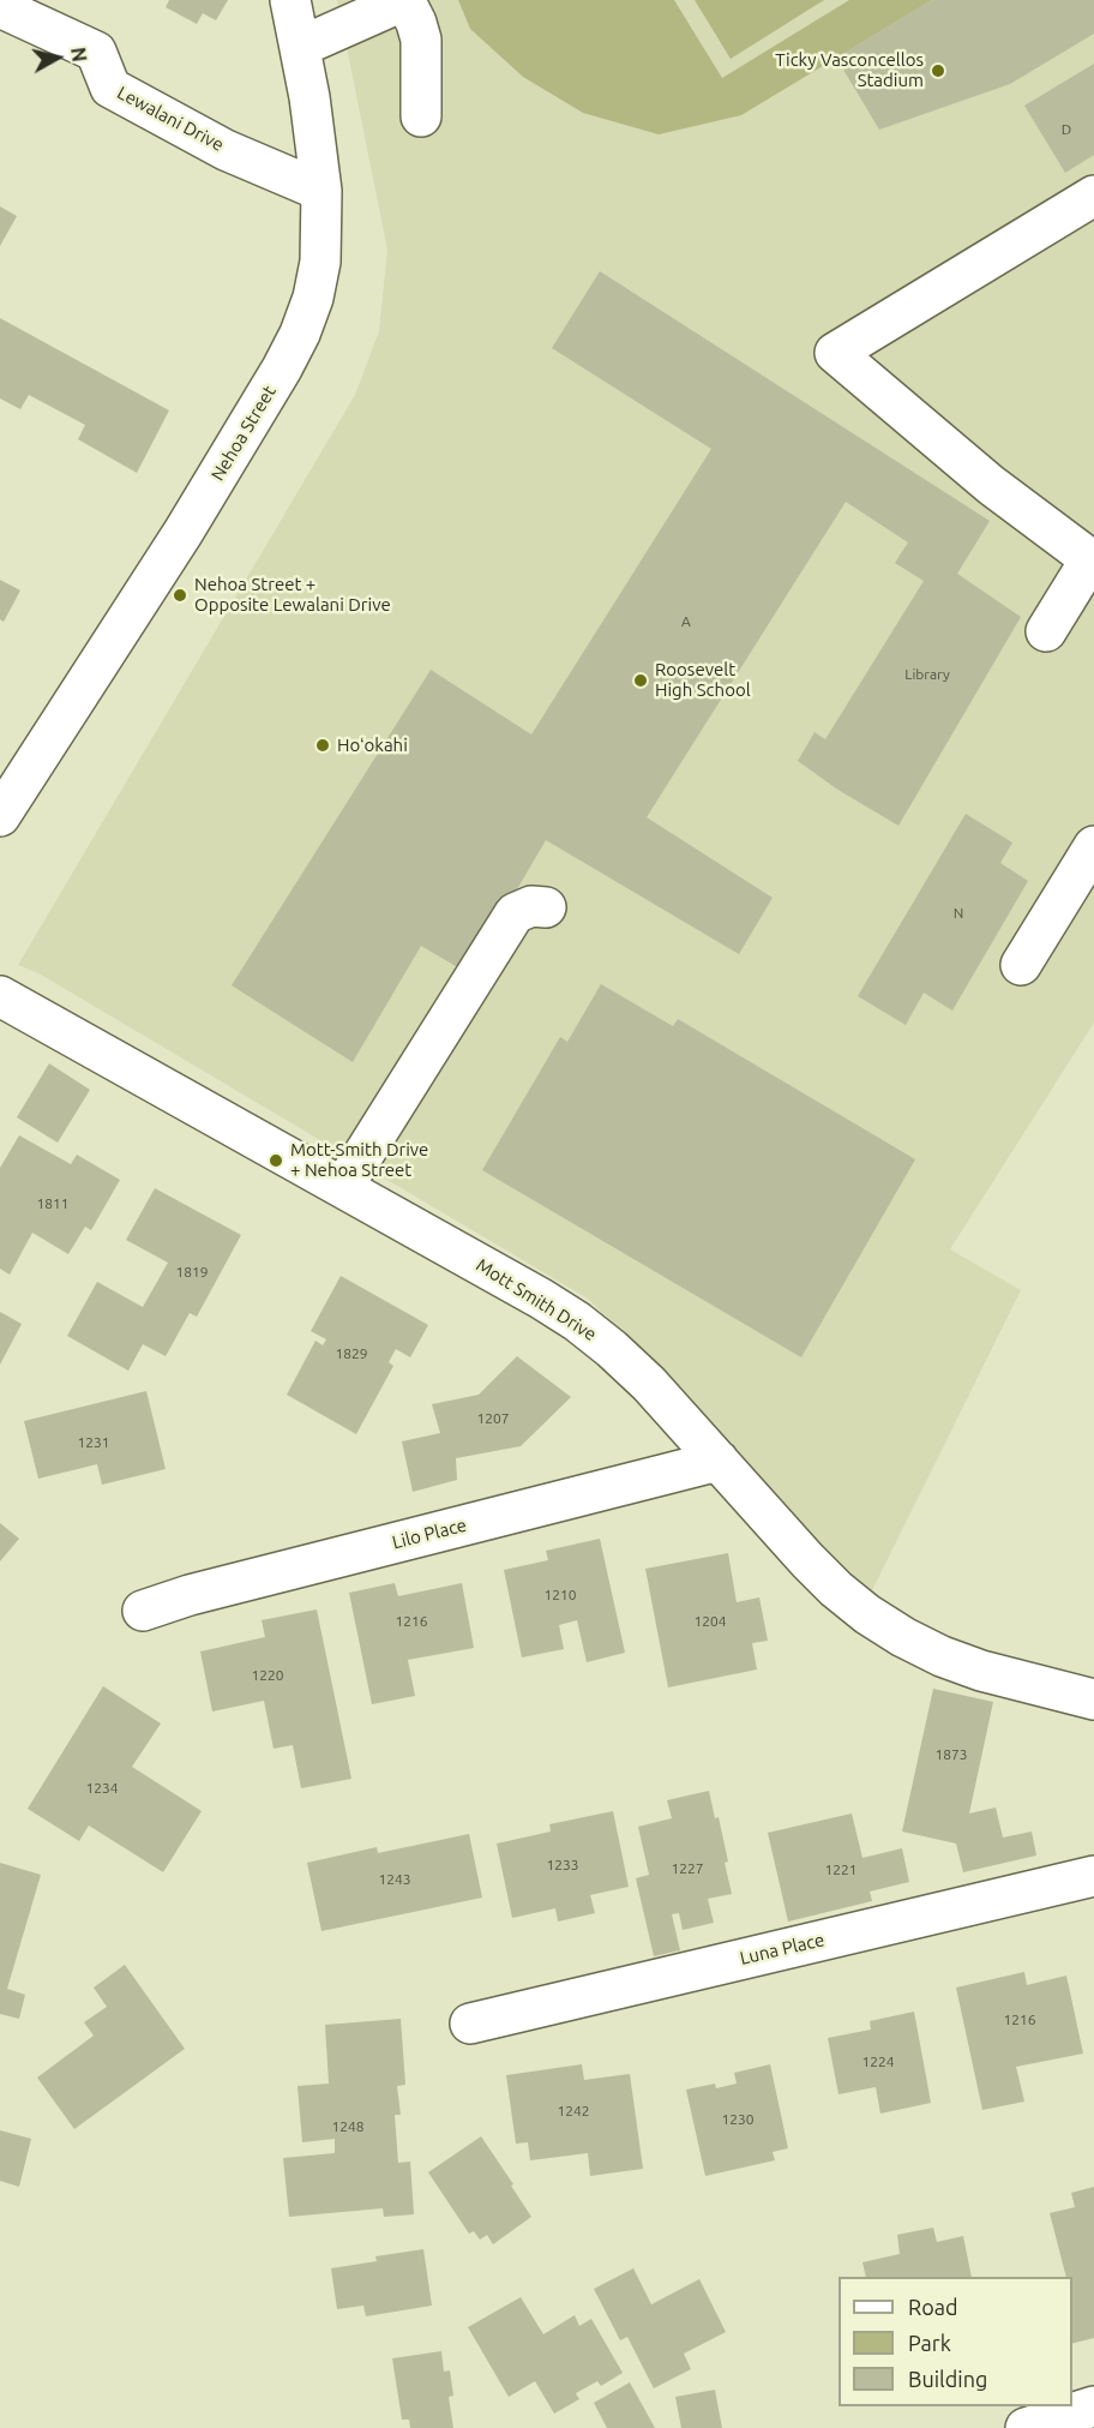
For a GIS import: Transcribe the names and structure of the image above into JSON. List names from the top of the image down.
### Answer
{
  "streets": {
    "street": [
      "Lewalani Drive",
      "Nehoa Street",
      "Mott Smith Drive",
      "Lilo Place",
      "Luna Place"
    ]
  },
  "crossings": [
    ["Lewalani Drive", "Nehoa Street"],
    ["Mott Smith Drive", "Lilo Place"]
  ],
  "places": [
    "Ticky Vasconcellos Stadium",
    "Nehoa Street + Opposite Lewalani Drive",
    "Roosevelt High School",
    "Hoʻokahi",
    "Mott-Smith Drive + Nehoa Street"
  ],
  "house_numbers": [
    "D",
    "A",
    "Library",
    "N",
    "1811",
    "1819",
    "1829",
    "1207",
    "1231",
    "1210",
    "1216",
    "1204",
    "1220",
    "1873",
    "1234",
    "1233",
    "1227",
    "1221",
    "1243",
    "1216",
    "1224",
    "1242",
    "1230",
    "1248"
  ],
  "legend": ["Road", "Park", "Building"],
  "north": "right"
}
